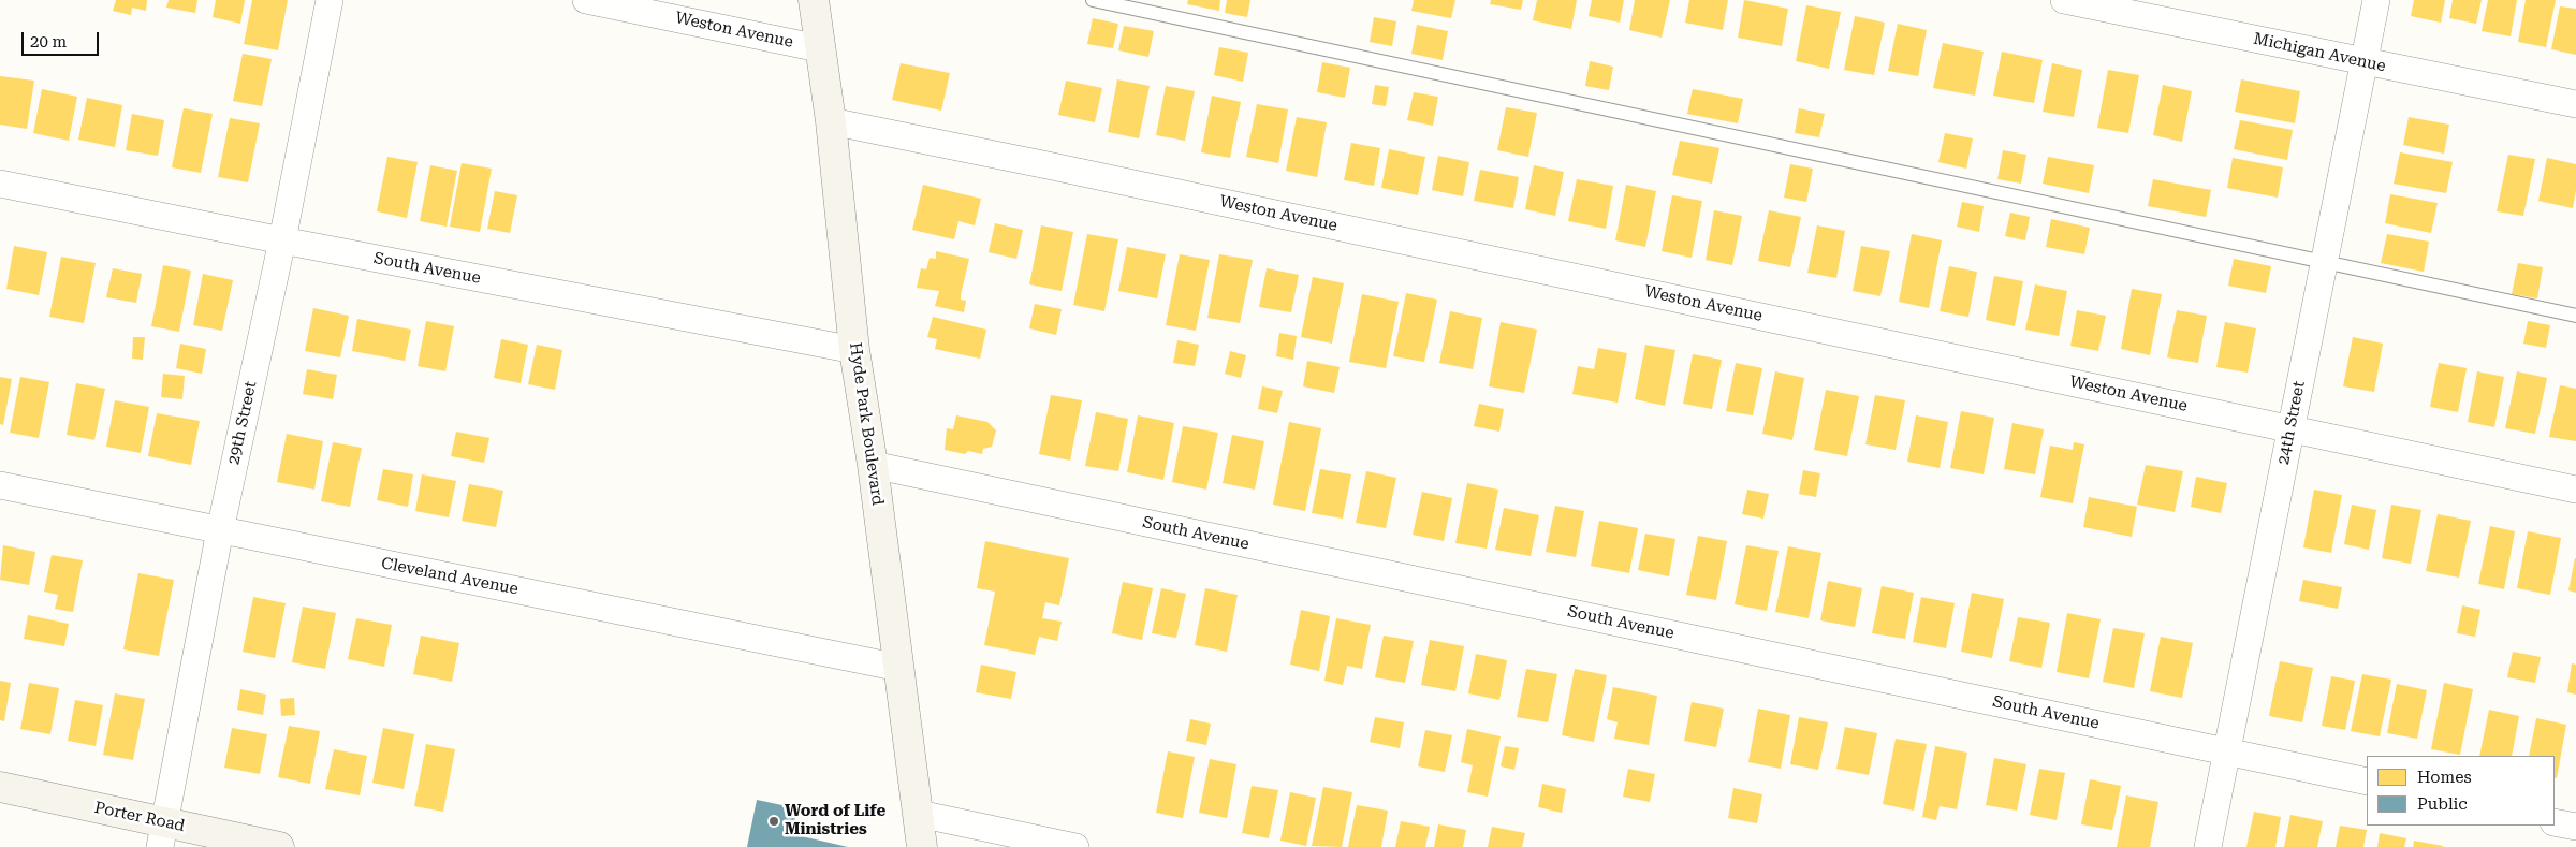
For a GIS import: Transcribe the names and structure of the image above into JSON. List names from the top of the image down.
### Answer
{
  "streets": {
    "main road": ["Hyde Park Boulevard", "Porter Road"],
    "street": [
      "Weston Avenue",
      "Michigan Avenue",
      "South Avenue",
      "29th Street",
      "24th Street",
      "Cleveland Avenue"
    ]
  },
  "crossings": [
    ["Weston Avenue", "24th Street"],
    ["Weston Avenue", "Hyde Park Boulevard"],
    ["Michigan Avenue", "24th Street"],
    ["South Avenue", "29th Street"],
    ["South Avenue", "24th Street"],
    ["South Avenue", "Hyde Park Boulevard"],
    ["29th Street", "Cleveland Avenue"],
    ["29th Street", "Porter Road"],
    ["Hyde Park Boulevard", "Cleveland Avenue"]
  ],
  "places": ["Word of Life Ministries"],
  "legend": ["Homes", "Public"],
  "scale_bar": "20 m"
}
